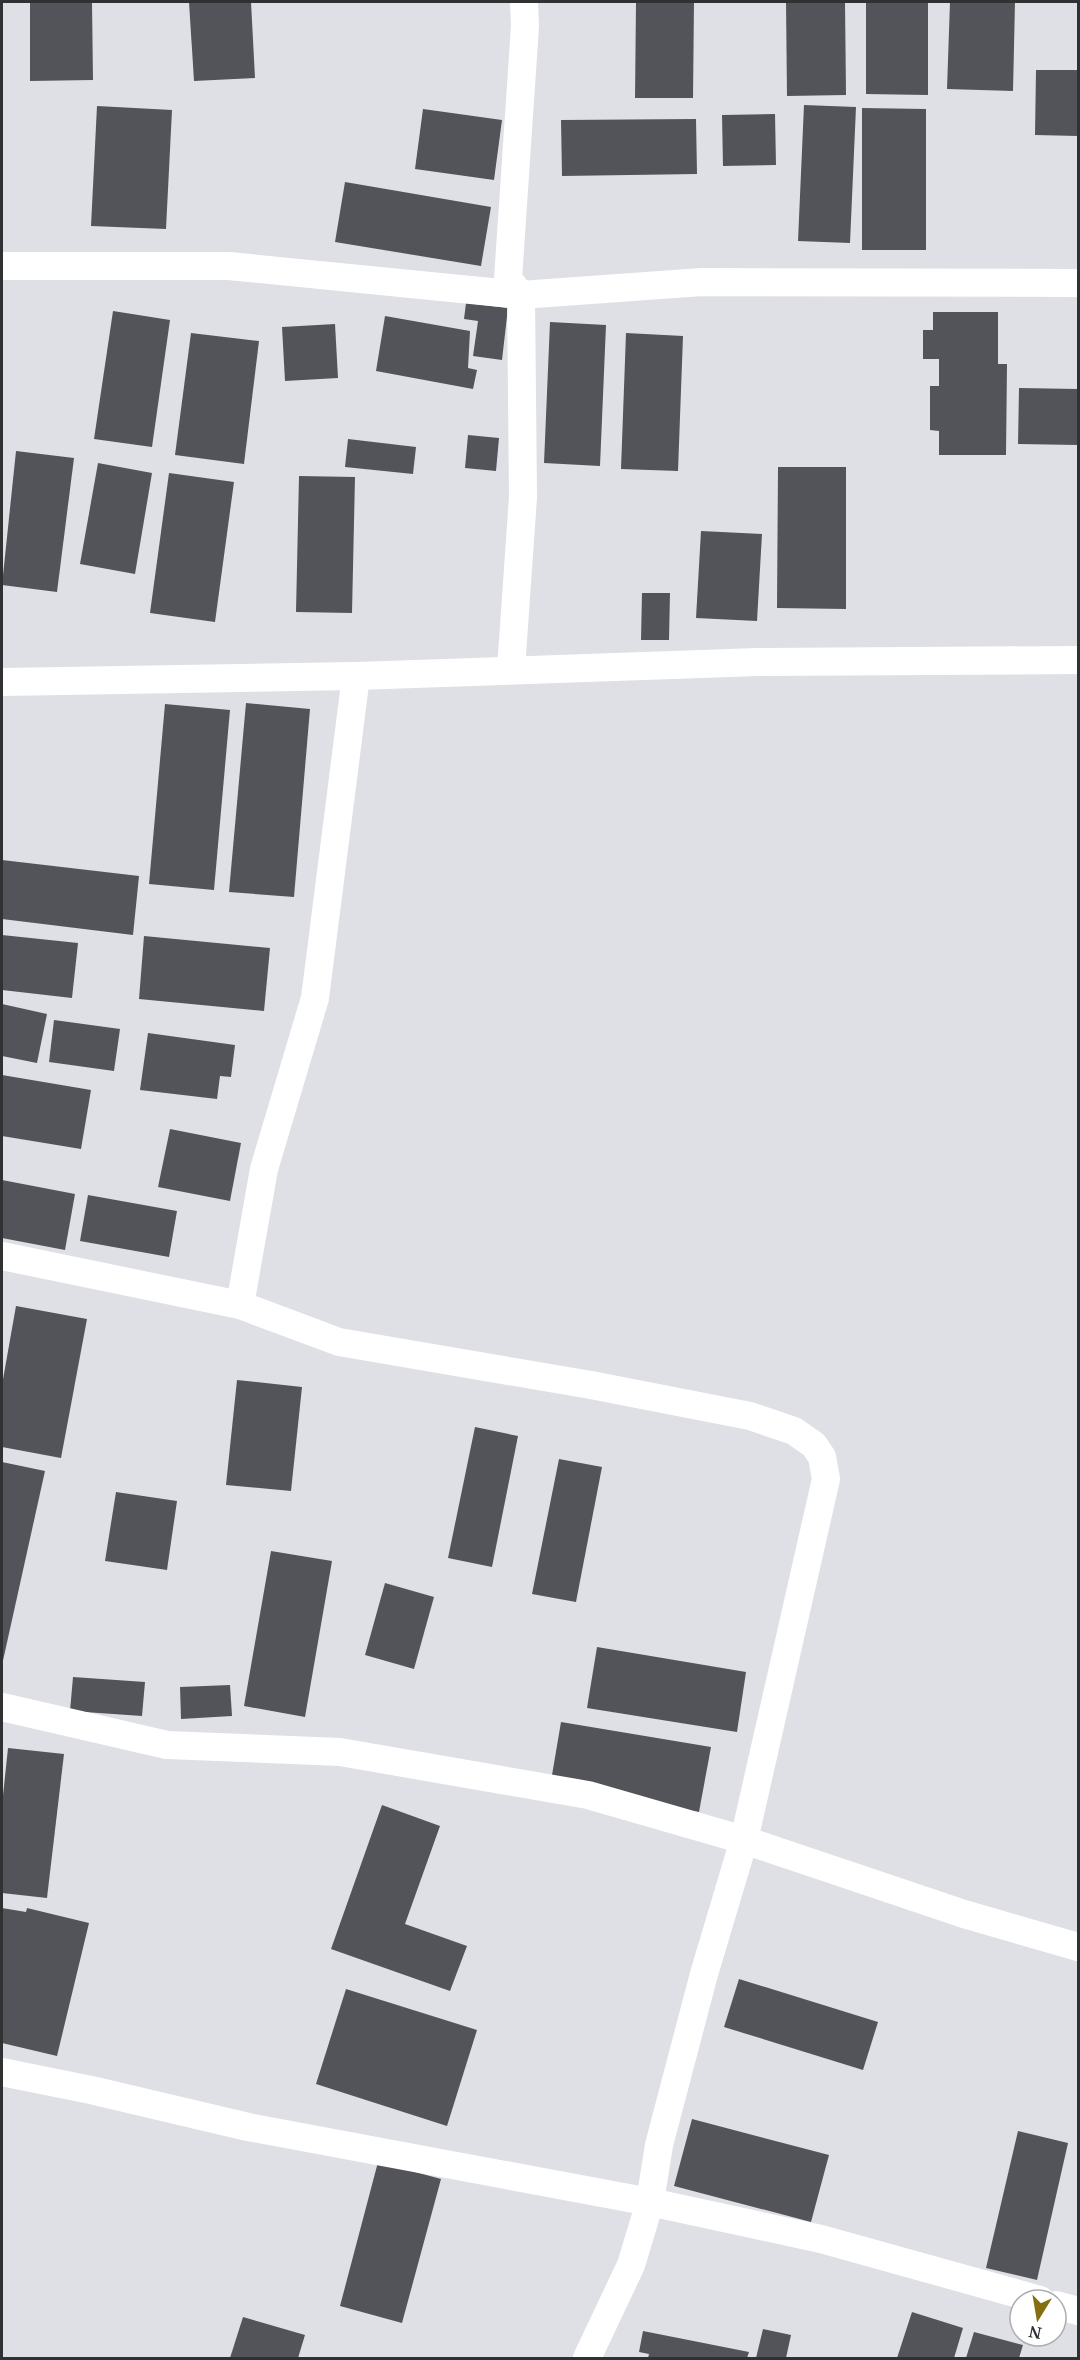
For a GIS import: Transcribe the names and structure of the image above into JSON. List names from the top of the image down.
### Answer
{
  "north": "bottom"
}
